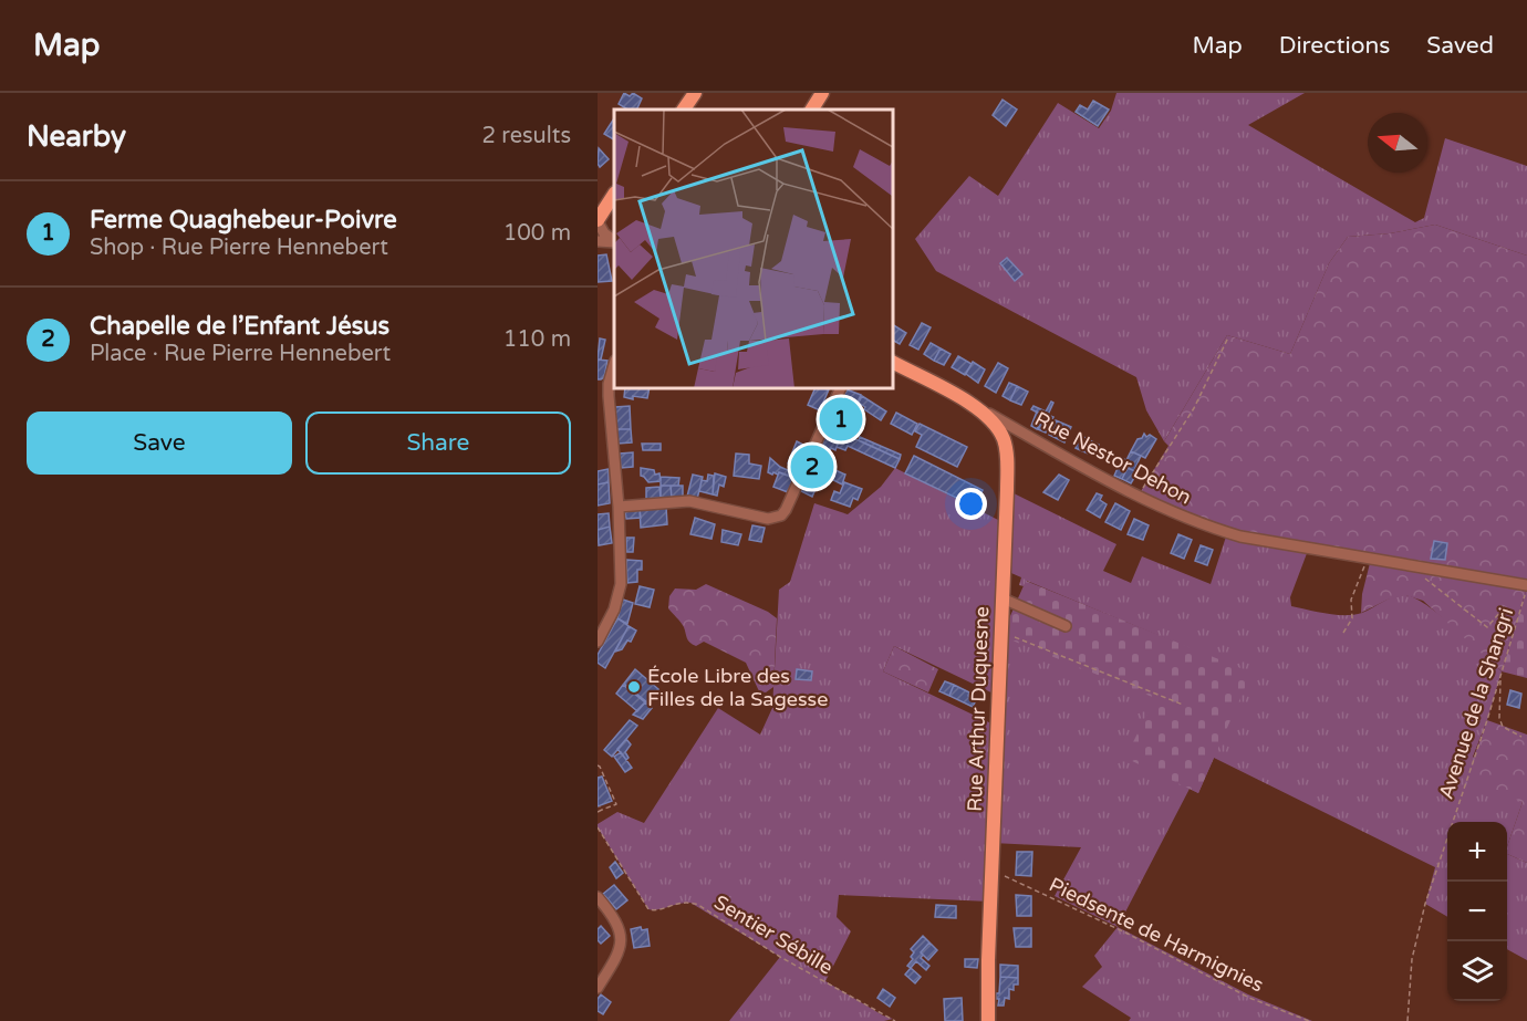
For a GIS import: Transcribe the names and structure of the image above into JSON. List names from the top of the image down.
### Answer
{
  "streets": {
    "main road": ["Rue Nestor Dehon", "Rue Arthur Duquesne"],
    "path": ["Avenue de la Shangri", "Sentier Sébille", "Piedsente de Harmignies"]
  },
  "crossings": [
    ["Rue Nestor Dehon", "Avenue de la Shangri"],
    ["Rue Nestor Dehon", "Rue Arthur Duquesne"],
    ["Rue Arthur Duquesne", "Piedsente de Harmignies"]
  ],
  "places": ["École Libre des Filles de la Sagesse"],
  "north": "left",
  "page": {
    "header": "Map",
    "nav": ["Map", "Directions", "Saved"],
    "heading": ["Nearby", "2 results"],
    "list": [
      {
        "mark": "1",
        "name": "Ferme Quaghebeur-Poivre",
        "note": "Shop · Rue Pierre Hennebert",
        "value": "100 m"
      },
      {
        "mark": "2",
        "name": "Chapelle de l’Enfant Jésus",
        "note": "Place · Rue Pierre Hennebert",
        "value": "110 m"
      }
    ],
    "buttons": ["Save", "Share"],
    "pins": ["1", "2"],
    "map_buttons": ["+", "−"]
  }
}
